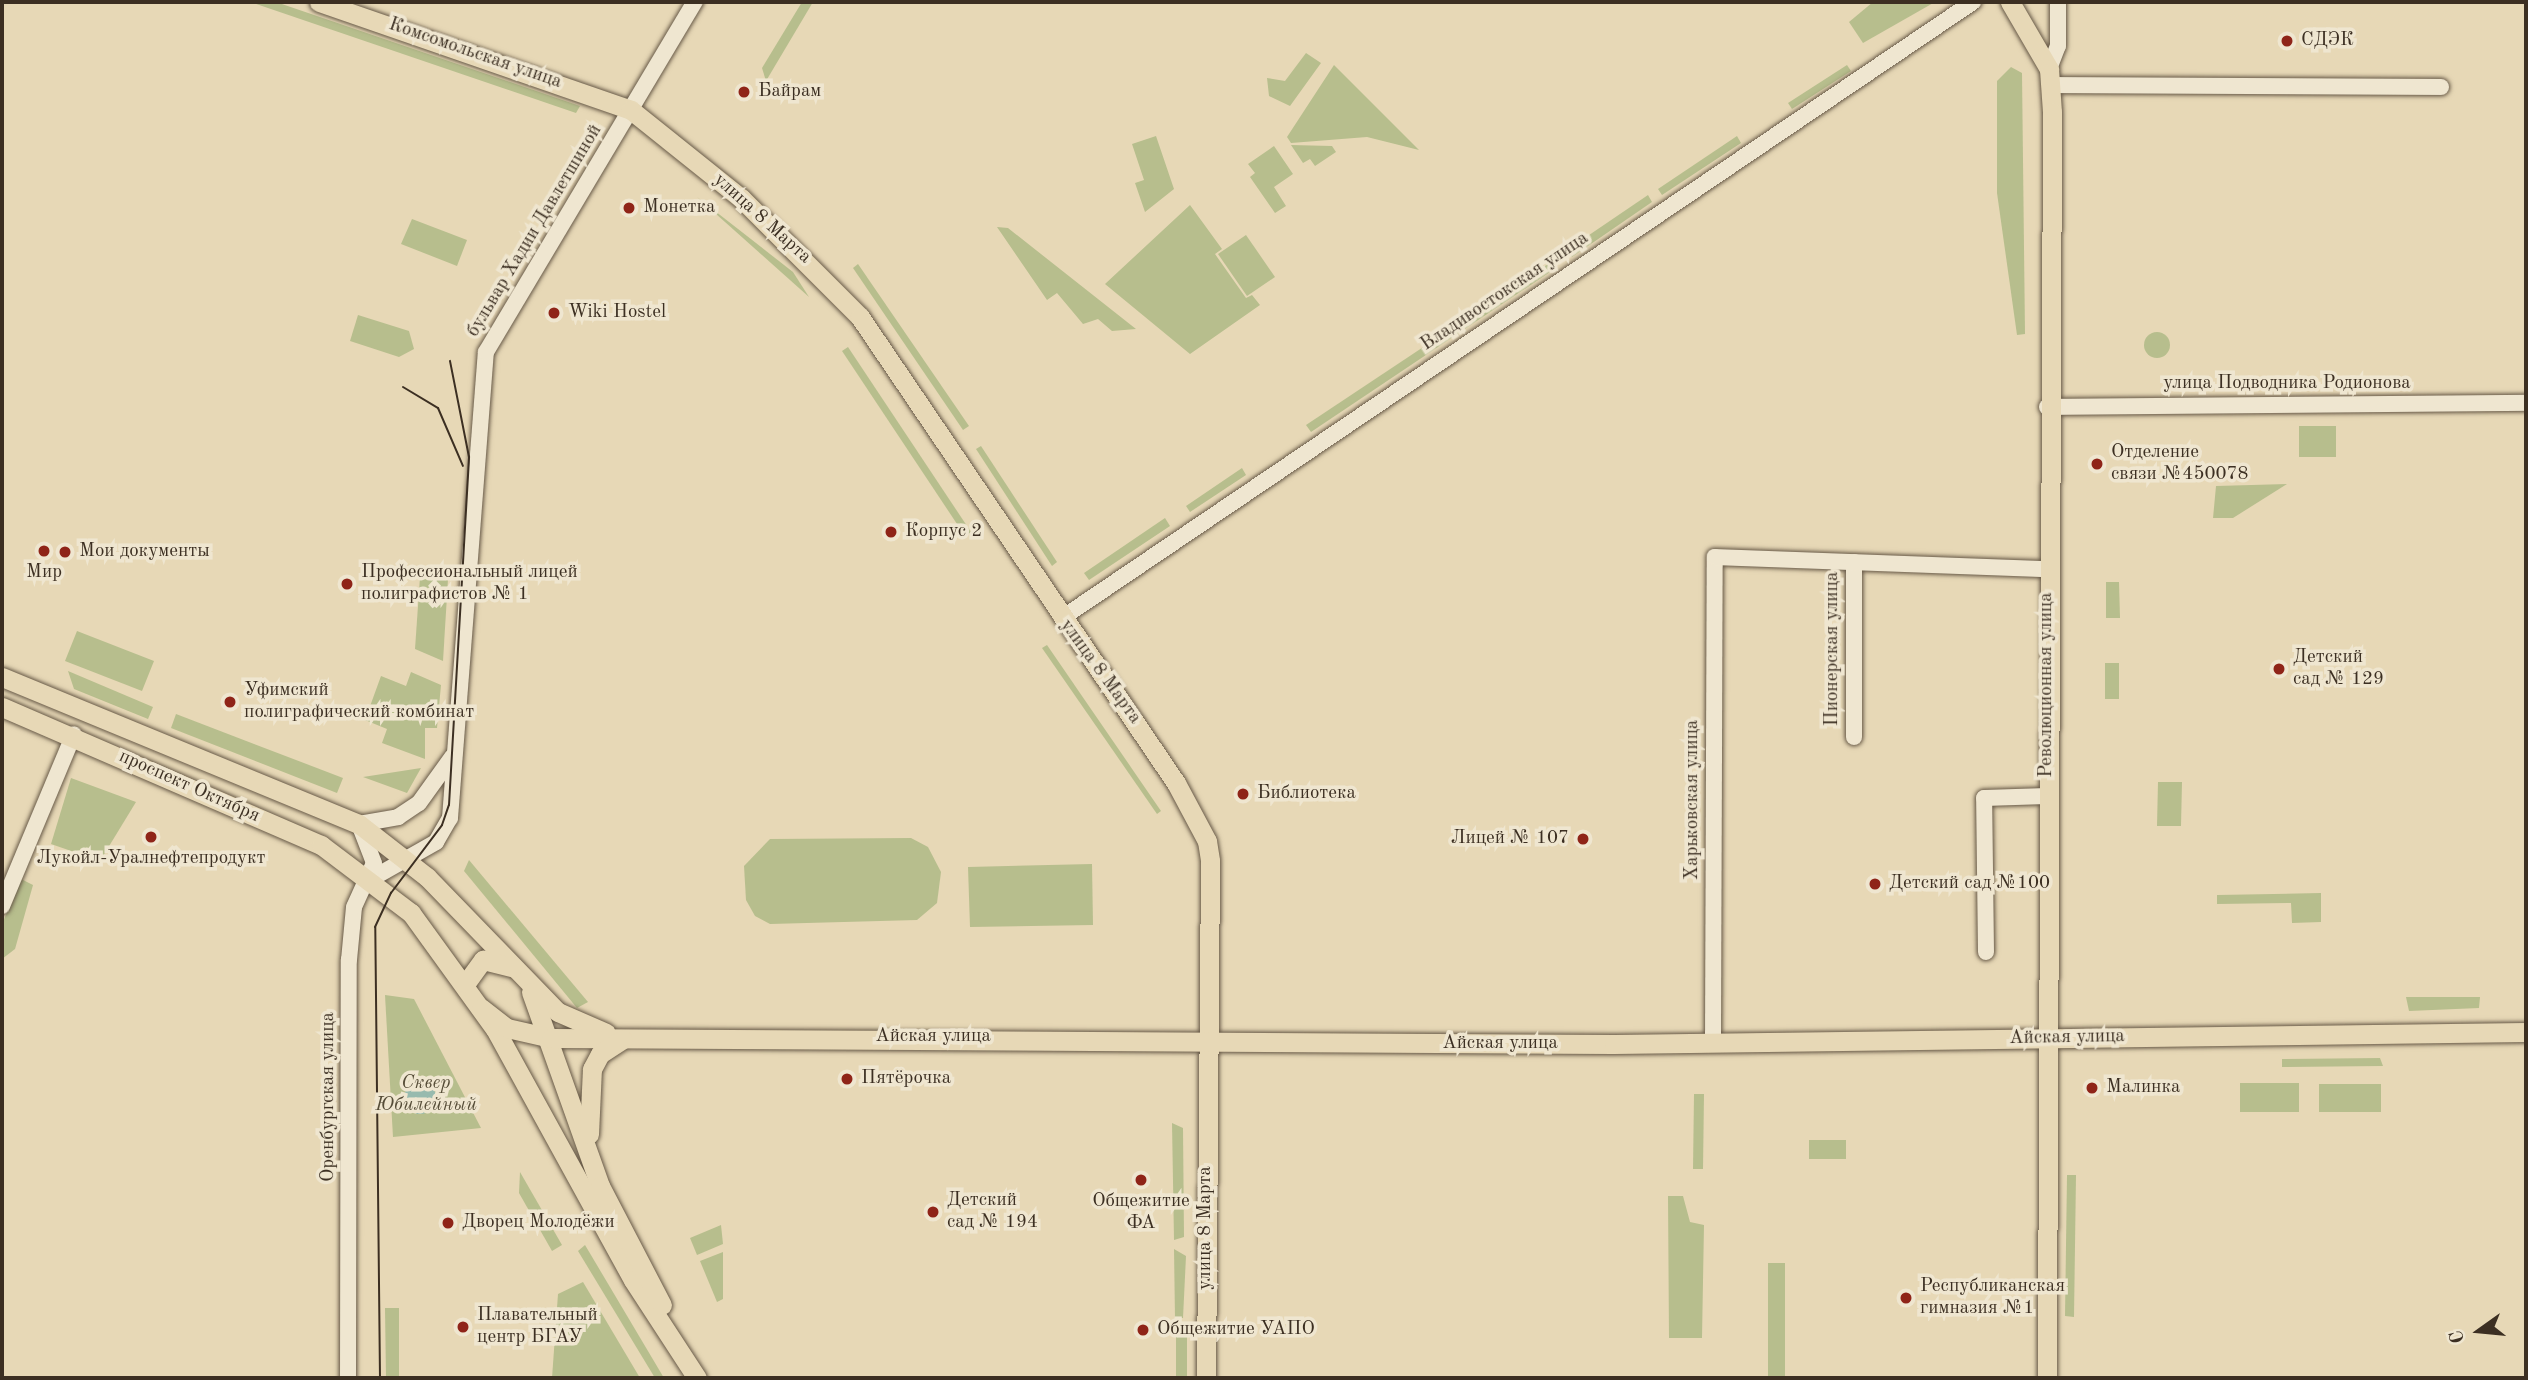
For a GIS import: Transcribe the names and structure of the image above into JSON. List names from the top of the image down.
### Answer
{
  "streets": {
    "main road": [
      "Комсомольская улица",
      "улица 8 Марта",
      "Революционная улица",
      "проспект Октября",
      "Айская улица"
    ],
    "street": [
      "бульвар Хадии Давлетшиной",
      "Владивостокская улица",
      "улица Подводника Родионова",
      "Пионерская улица",
      "Харьковская улица",
      "Оренбургская улица"
    ]
  },
  "crossings": [
    ["Комсомольская улица", "улица 8 Марта"],
    ["Комсомольская улица", "бульвар Хадии Давлетшиной"],
    ["улица 8 Марта", "бульвар Хадии Давлетшиной"],
    ["улица 8 Марта", "Владивостокская улица"],
    ["улица 8 Марта", "Айская улица"],
    ["бульвар Хадии Давлетшиной", "проспект Октября"],
    ["бульвар Хадии Давлетшиной", "Оренбургская улица"],
    ["улица Подводника Родионова", "Революционная улица"],
    ["Пионерская улица", "Харьковская улица"],
    ["Революционная улица", "Айская улица"],
    ["проспект Октября", "Айская улица"],
    ["проспект Октября", "Оренбургская улица"],
    ["Харьковская улица", "Айская улица"]
  ],
  "parks": ["Сквер Юбилейный"],
  "places": [
    "СДЭК",
    "Байрам",
    "Монетка",
    "Wiki Hostel",
    "Отделение связи №450078",
    "Корпус 2",
    "Мир",
    "Мои документы",
    "Профессиональный лицей полиграфистов № 1",
    "Детский сад № 129",
    "Уфимский полиграфический комбинат",
    "Библиотека",
    "Лукойл-Уралнефтепродукт",
    "Лицей № 107",
    "Детский сад №100",
    "Пятёрочка",
    "Малинка",
    "Общежитие ФА",
    "Детский сад № 194",
    "Дворец Молодёжи",
    "Республиканская гимназия №1",
    "Плавательный центр БГАУ",
    "Общежитие УАПО"
  ],
  "north": "left"
}
